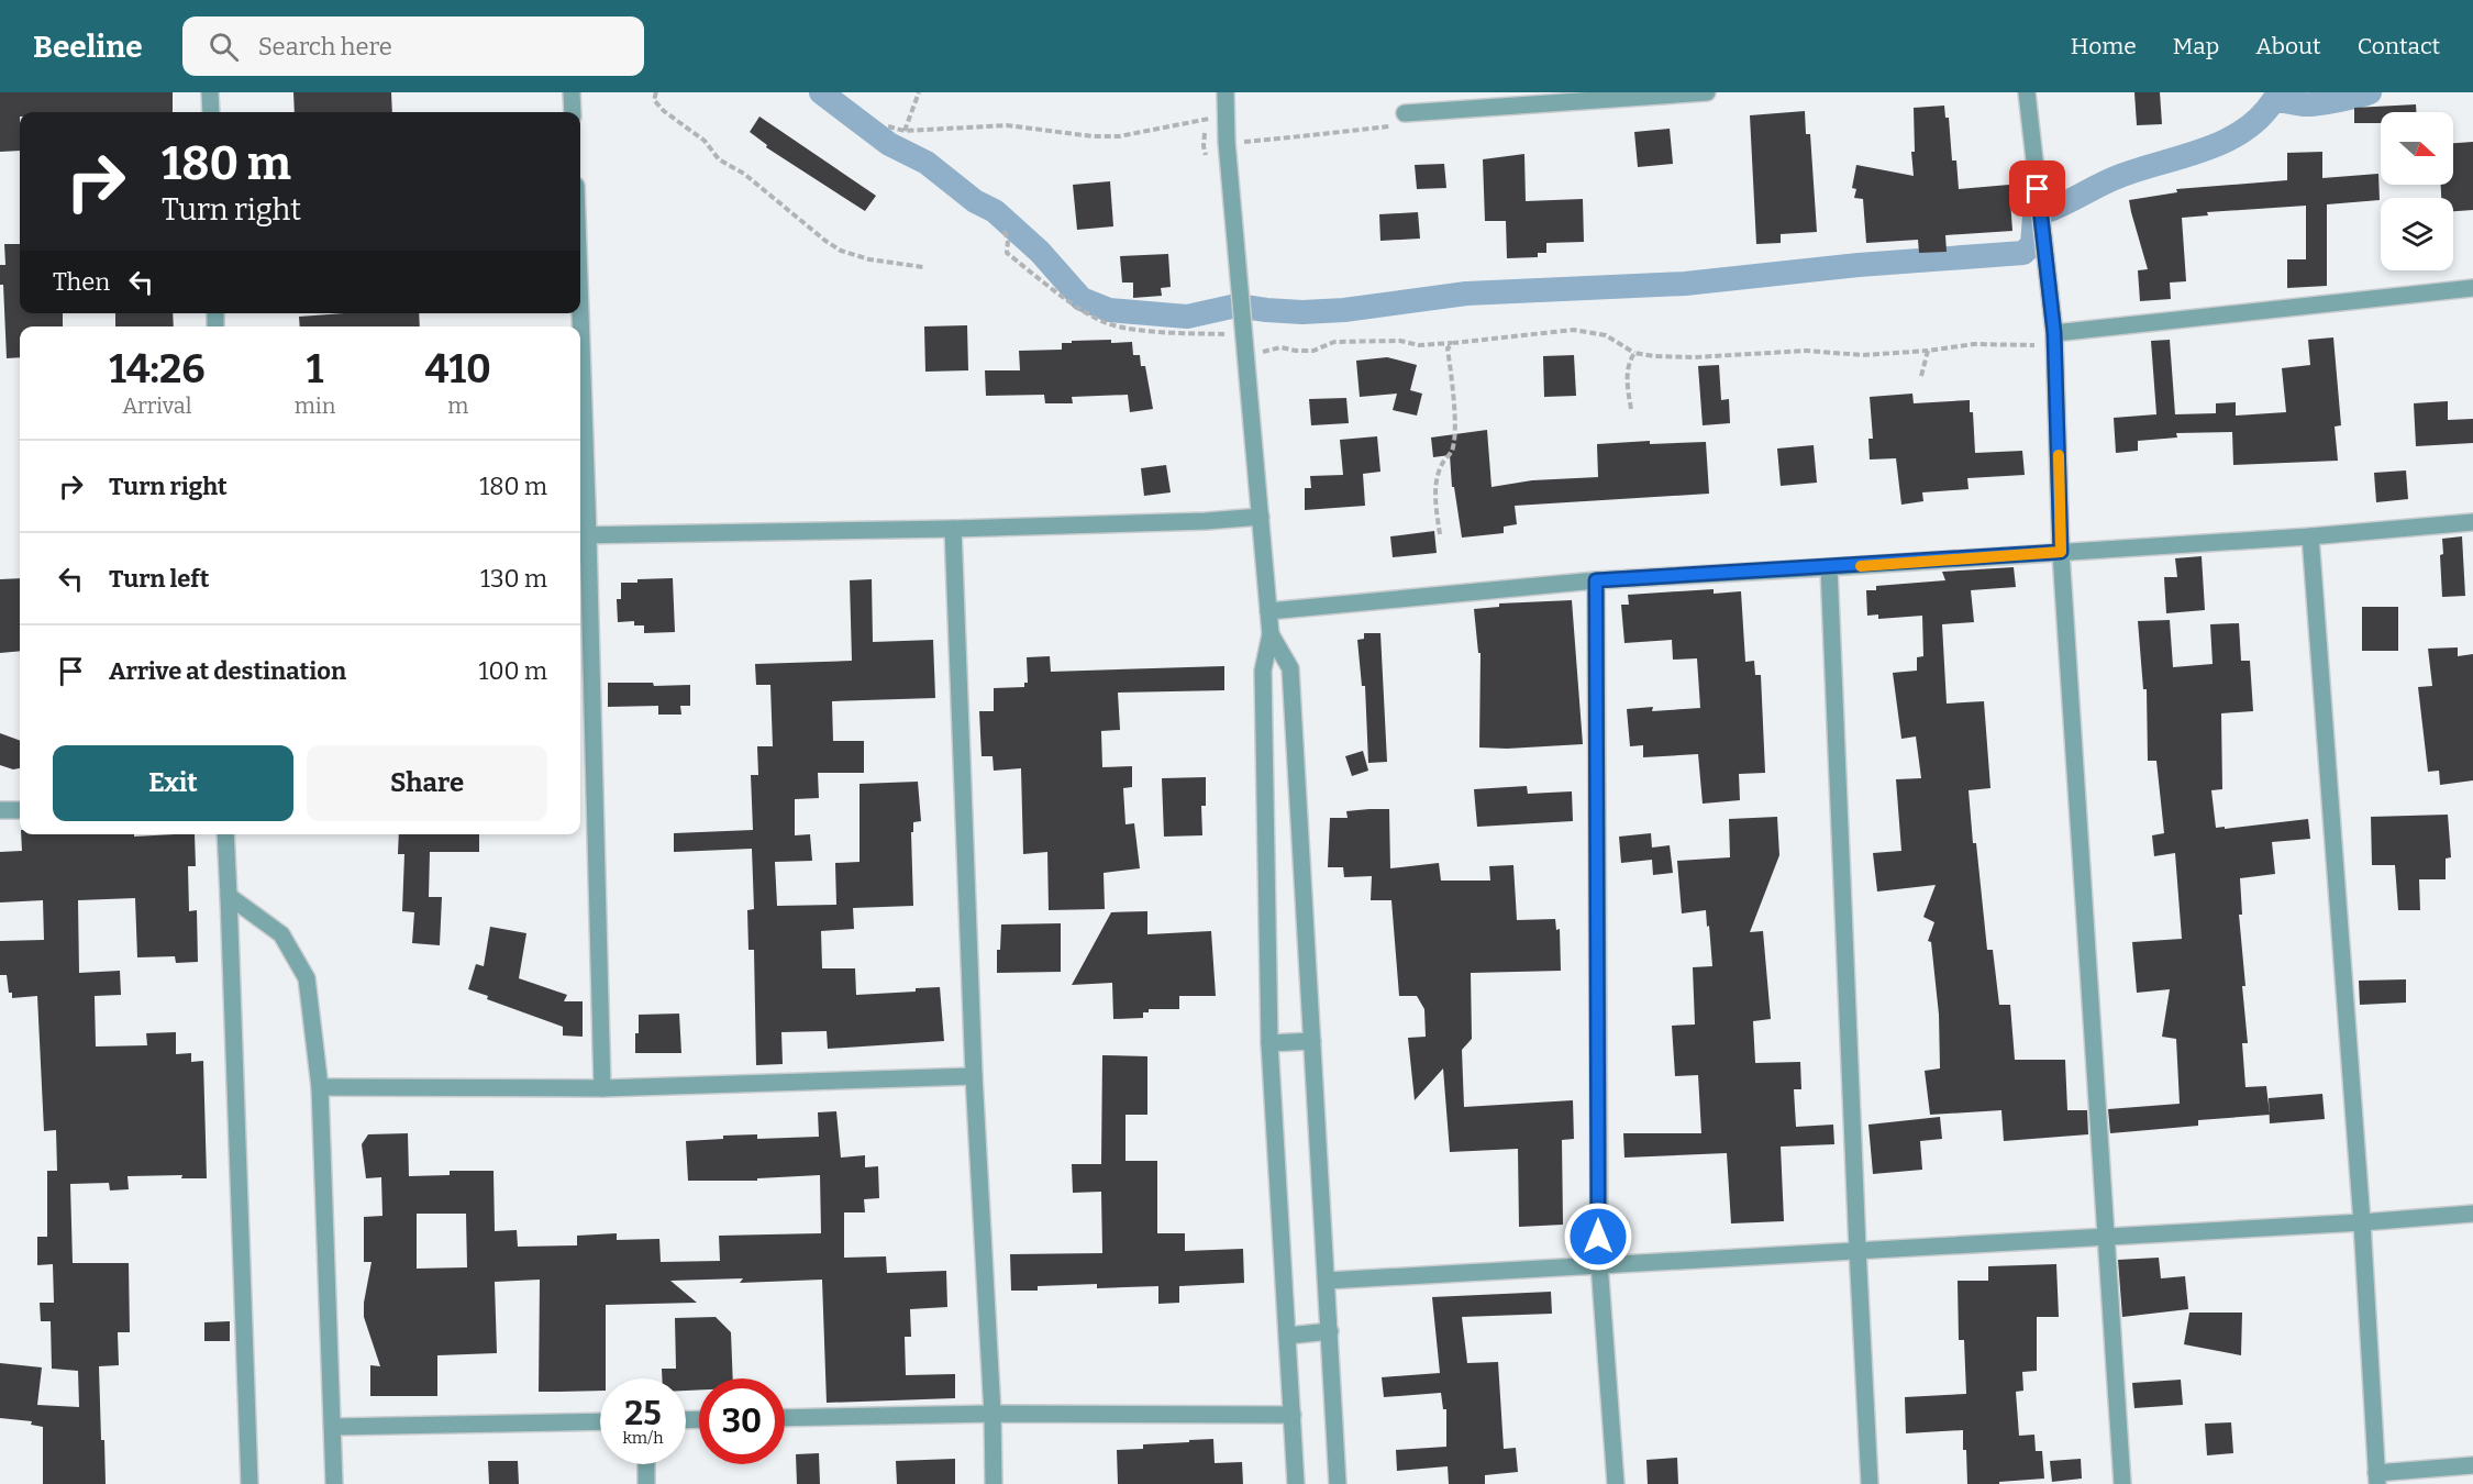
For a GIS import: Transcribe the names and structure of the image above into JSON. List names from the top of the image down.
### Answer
{
  "north": "right",
  "page": {
    "header": "Beeline",
    "search": "Search here",
    "nav": [
      "Home",
      "Map",
      "About",
      "Contact"
    ],
    "turn": ["180 m", "Turn right"],
    "then": "Then",
    "eta": [
      "14:26",
      "Arrival",
      "1",
      "min",
      "410",
      "m"
    ],
    "list": [
      {
        "name": "Turn right",
        "value": "180 m"
      },
      {
        "name": "Turn left",
        "value": "130 m"
      },
      {
        "name": "Arrive at destination",
        "value": "100 m"
      }
    ],
    "buttons": ["Exit", "Share"],
    "speed": "25 km/h",
    "limit": "30"
  }
}
